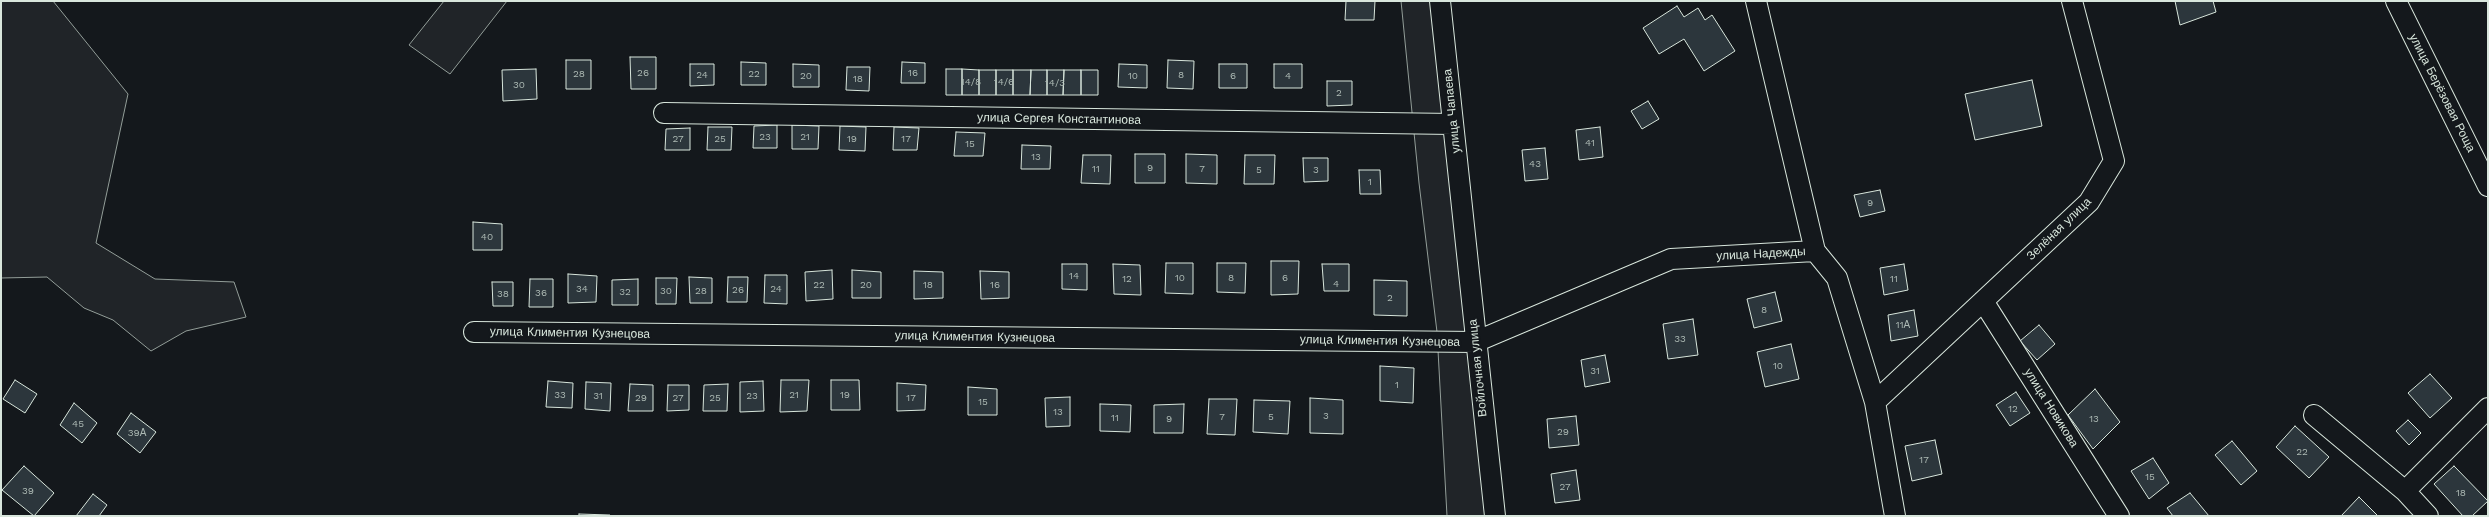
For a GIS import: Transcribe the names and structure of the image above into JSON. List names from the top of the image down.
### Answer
{
  "streets": {
    "street": [
      "улица Берёзовая Роща",
      "улица Чапаева",
      "улица Сергея Константинова",
      "Зелёная улица",
      "улица Надежды",
      "улица Климентия Кузнецова",
      "Войлочная улица",
      "улица Новикова"
    ]
  },
  "crossings": [
    ["улица Чапаева", "улица Сергея Константинова"],
    ["улица Чапаева", "Войлочная улица"],
    ["Зелёная улица", "улица Надежды"],
    ["Зелёная улица", "улица Новикова"],
    ["улица Надежды", "улица Климентия Кузнецова"],
    ["улица Надежды", "Войлочная улица"],
    ["улица Климентия Кузнецова", "Войлочная улица"]
  ],
  "house_numbers": [
    "26",
    "16",
    "28",
    "22",
    "24",
    "8",
    "20",
    "10",
    "6",
    "4",
    "18",
    "14/8",
    "14/6",
    "14/3",
    "30",
    "2",
    "23",
    "21",
    "27",
    "25",
    "19",
    "17",
    "41",
    "15",
    "13",
    "43",
    "9",
    "11",
    "7",
    "5",
    "3",
    "1",
    "9",
    "40",
    "14",
    "10",
    "8",
    "6",
    "12",
    "11",
    "4",
    "22",
    "20",
    "18",
    "16",
    "34",
    "24",
    "26",
    "30",
    "28",
    "32",
    "36",
    "38",
    "2",
    "8",
    "11А",
    "33",
    "10",
    "31",
    "1",
    "33",
    "21",
    "19",
    "31",
    "23",
    "29",
    "27",
    "25",
    "17",
    "15",
    "12",
    "13",
    "3",
    "7",
    "5",
    "11",
    "9",
    "13",
    "45",
    "29",
    "39А",
    "22",
    "17",
    "15",
    "27",
    "39",
    "18"
  ]
}
